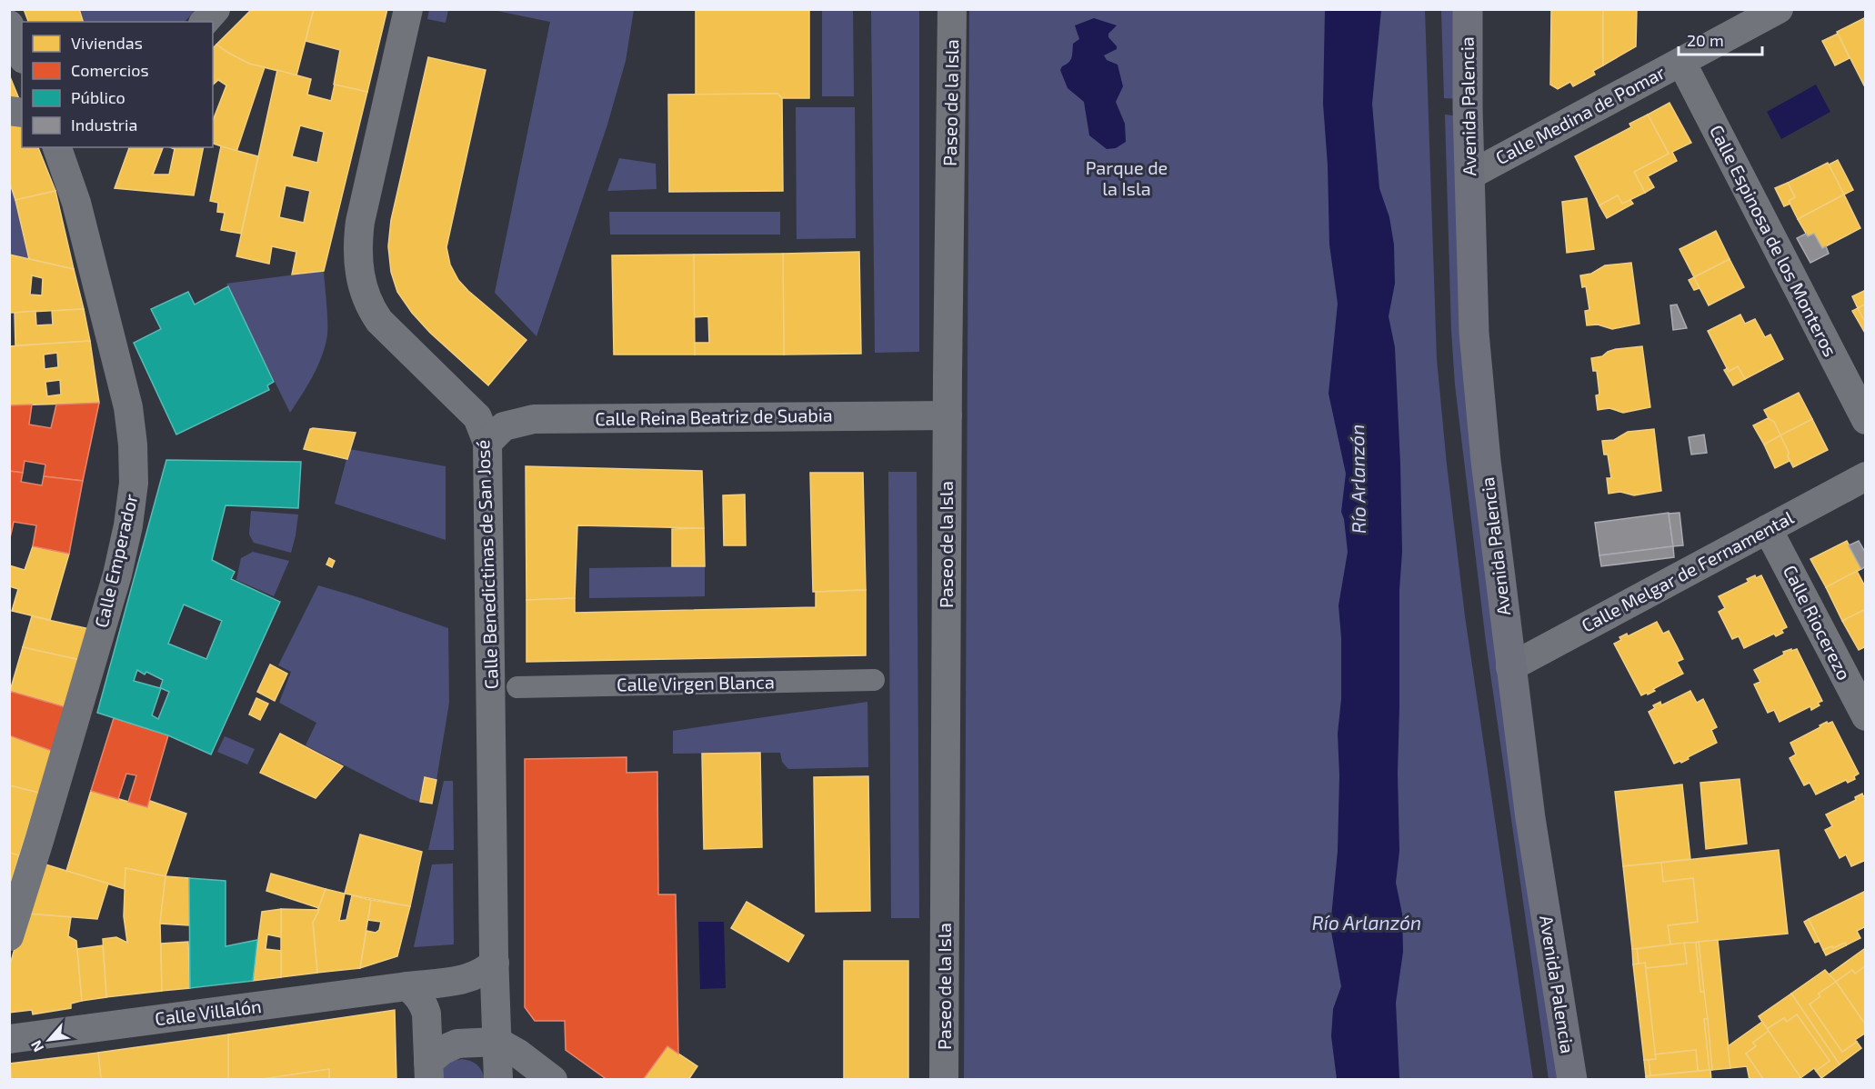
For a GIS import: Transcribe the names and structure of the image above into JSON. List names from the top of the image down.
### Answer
{
  "streets": {
    "highway": ["Avenida Palencia"],
    "street": [
      "Paseo de la Isla",
      "Calle Medina de Pomar",
      "Calle Espinosa de los Monteros",
      "Calle Reina Beatriz de Suabia",
      "Calle Emperador",
      "Calle Benedictinas de San José",
      "Calle Melgar de Fernamental",
      "Calle Riocerezo",
      "Calle Virgen Blanca",
      "Calle Villalón"
    ]
  },
  "crossings": [
    ["Paseo de la Isla", "Calle Reina Beatriz de Suabia"],
    ["Avenida Palencia", "Calle Medina de Pomar"],
    ["Avenida Palencia", "Calle Melgar de Fernamental"],
    ["Calle Medina de Pomar", "Calle Espinosa de los Monteros"],
    ["Calle Reina Beatriz de Suabia", "Calle Benedictinas de San José"],
    ["Calle Benedictinas de San José", "Calle Villalón"],
    ["Calle Melgar de Fernamental", "Calle Riocerezo"]
  ],
  "water": ["Río Arlanzón"],
  "parks": ["Parque de la Isla"],
  "legend": [
    "Viviendas",
    "Comercios",
    "Público",
    "Industria"
  ],
  "scale_bar": "20 m",
  "north": "bottom left"
}
